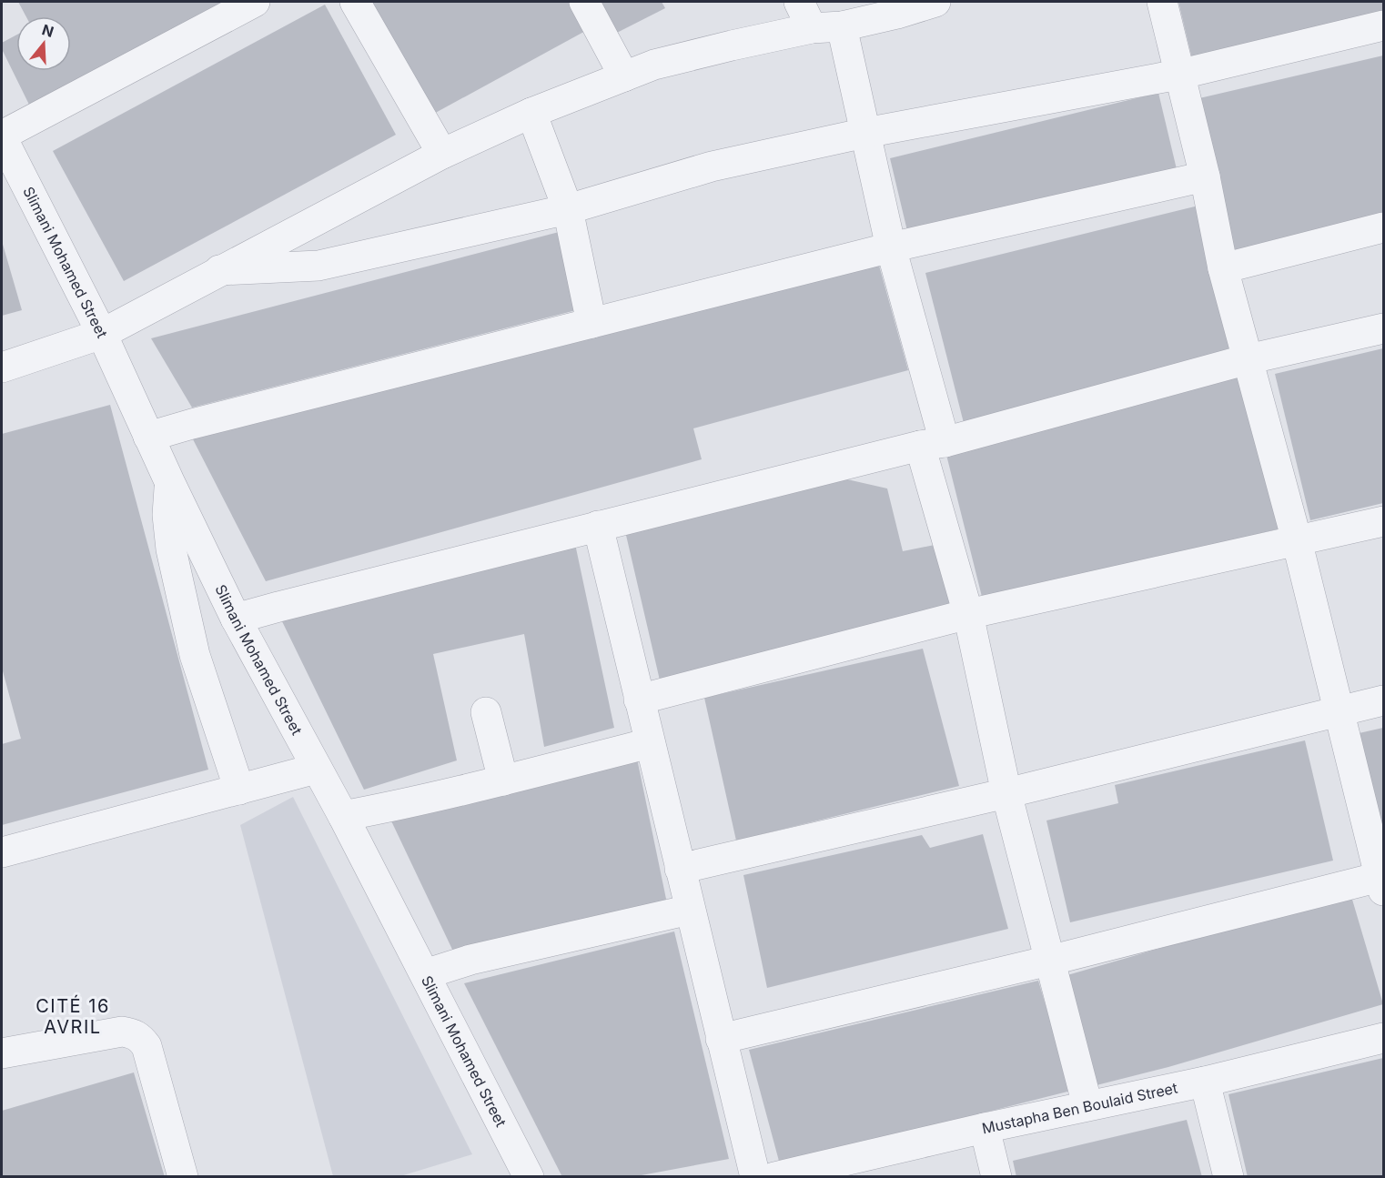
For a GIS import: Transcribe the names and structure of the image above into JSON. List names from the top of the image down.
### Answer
{
  "streets": {
    "street": ["Slimani Mohamed Street", "Mustapha Ben Boulaid Street"]
  },
  "districts": ["CITÉ 16 AVRIL"],
  "north": "top"
}
